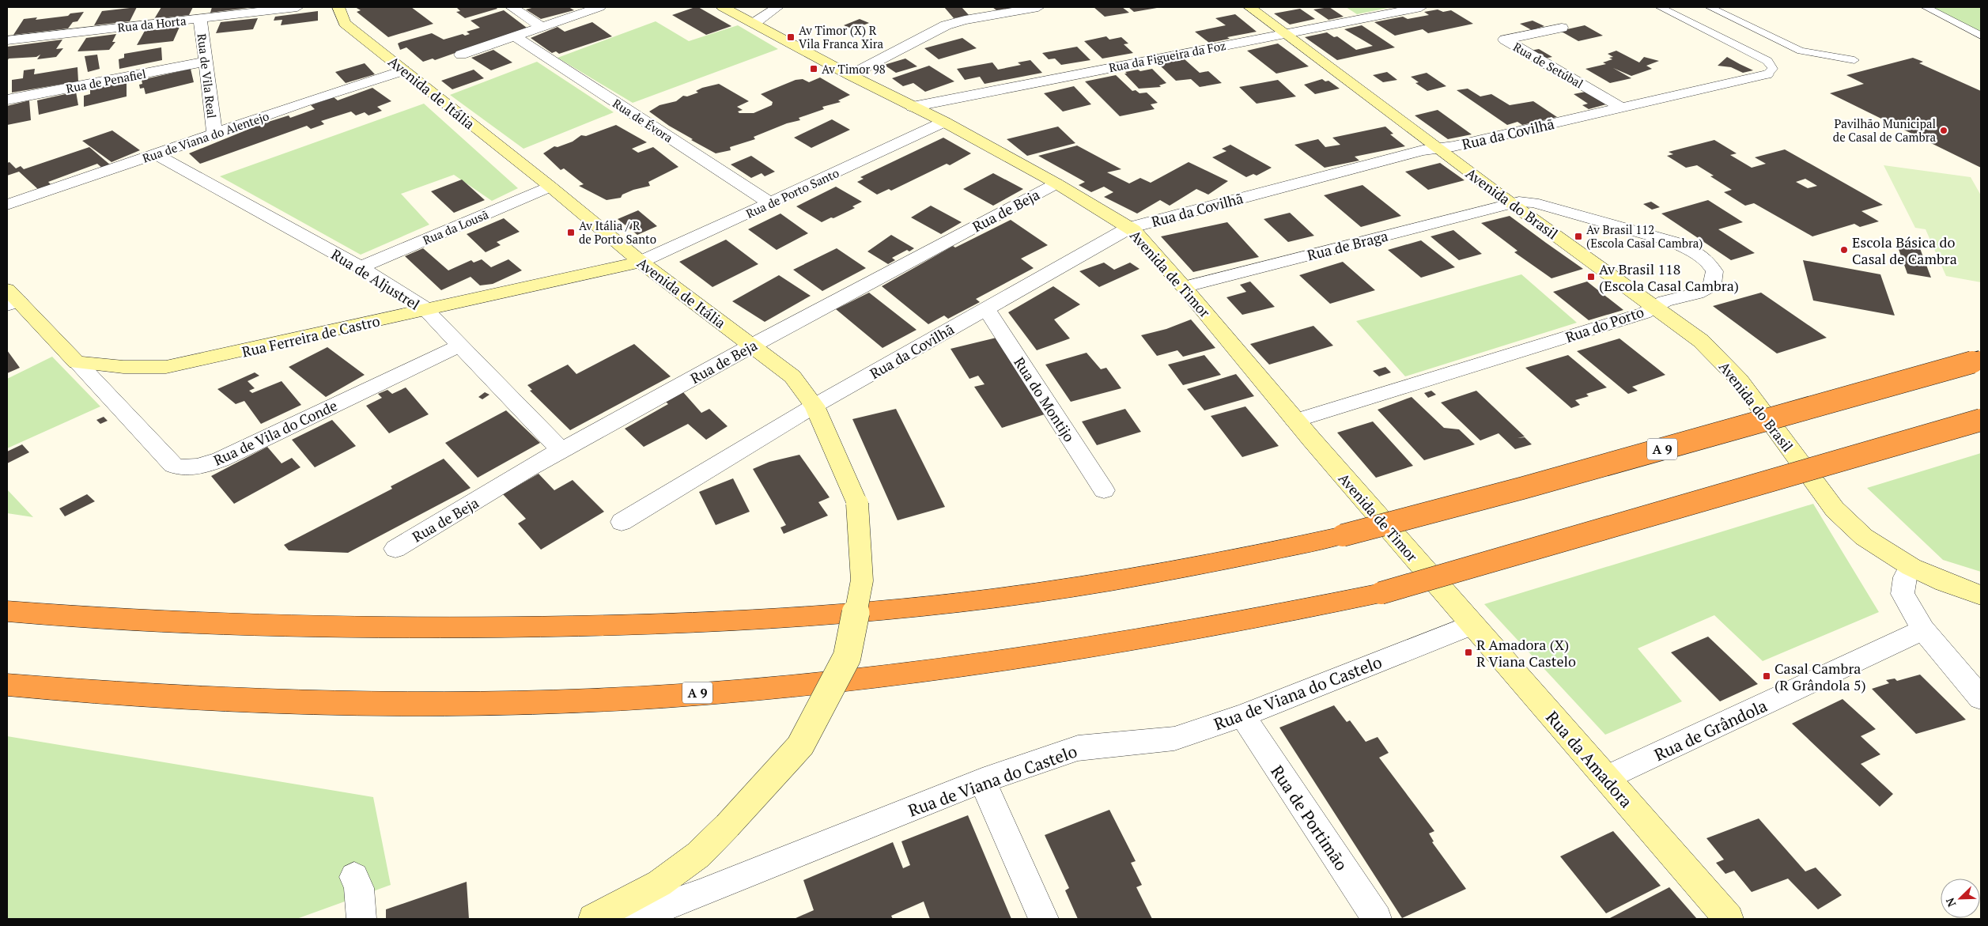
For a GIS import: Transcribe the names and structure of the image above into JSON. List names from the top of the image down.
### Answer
{
  "streets": {
    "highway": ["A 9"],
    "street": [
      "Rua da Horta",
      "Rua da Figueira da Foz",
      "Rua de Setúbal",
      "Rua de Vila Real",
      "Rua de Penafiel",
      "Avenida de Itália",
      "Rua de Évora",
      "Rua da Covilhã",
      "Rua de Viana do Alentejo",
      "Rua de Porto Santo",
      "Avenida do Brasil",
      "Rua de Beja",
      "Rua da Lousã",
      "Rua de Braga",
      "Avenida de Timor",
      "Rua de Aljustrel",
      "Rua do Porto",
      "Rua Ferreira de Castro",
      "Rua do Montijo",
      "Rua de Vila do Conde",
      "Rua de Viana do Castelo",
      "Rua de Grândola",
      "Rua da Amadora",
      "Rua de Portimão"
    ]
  },
  "crossings": [
    ["Rua da Horta", "Rua de Vila Real"],
    ["Rua da Figueira da Foz", "Avenida do Brasil"],
    ["Rua da Figueira da Foz", "Avenida de Timor"],
    ["Rua de Setúbal", "Rua da Covilhã"],
    ["Rua de Vila Real", "Rua de Penafiel"],
    ["Rua de Vila Real", "Rua de Viana do Alentejo"],
    ["Avenida de Itália", "Rua da Covilhã"],
    ["Avenida de Itália", "Rua de Viana do Alentejo"],
    ["Avenida de Itália", "Rua de Porto Santo"],
    ["Avenida de Itália", "Rua de Beja"],
    ["Avenida de Itália", "Rua da Lousã"],
    ["Avenida de Itália", "Rua Ferreira de Castro"],
    ["Rua de Évora", "Rua de Porto Santo"],
    ["Rua da Covilhã", "Avenida do Brasil"],
    ["Rua da Covilhã", "Avenida de Timor"],
    ["Rua da Covilhã", "Rua do Montijo"],
    ["Rua de Viana do Alentejo", "Rua de Aljustrel"],
    ["Rua de Porto Santo", "Avenida de Timor"],
    ["Rua de Porto Santo", "Rua Ferreira de Castro"],
    ["Avenida do Brasil", "Rua de Braga"],
    ["Avenida do Brasil", "Rua do Porto"],
    ["Rua de Beja", "Avenida de Timor"],
    ["Rua de Beja", "Rua de Aljustrel"],
    ["Rua da Lousã", "Rua de Aljustrel"],
    ["Rua de Braga", "Avenida de Timor"],
    ["Rua de Braga", "Rua do Porto"],
    ["Avenida de Timor", "Rua do Porto"],
    ["Avenida de Timor", "Rua da Amadora"],
    ["Rua de Aljustrel", "Rua Ferreira de Castro"],
    ["Rua de Aljustrel", "Rua de Vila do Conde"],
    ["Rua Ferreira de Castro", "Rua de Vila do Conde"],
    ["Rua de Viana do Castelo", "Rua da Amadora"],
    ["Rua de Viana do Castelo", "Rua de Portimão"],
    ["Rua de Grândola", "Rua da Amadora"]
  ],
  "places": {
    "transit": [
      "Av Timor (X) R Vila Franca Xira",
      "Av Timor 98",
      "Av Itália / R de Porto Santo",
      "Av Brasil 112 (Escola Casal Cambra)",
      "Av Brasil 118 (Escola Casal Cambra)",
      "R Amadora (X) R Viana Castelo",
      "Casal Cambra (R Grândola 5)"
    ],
    "other": ["Pavilhão Municipal de Casal de Cambra", "Escola Básica do Casal de Cambra"]
  },
  "north": "bottom left"
}
